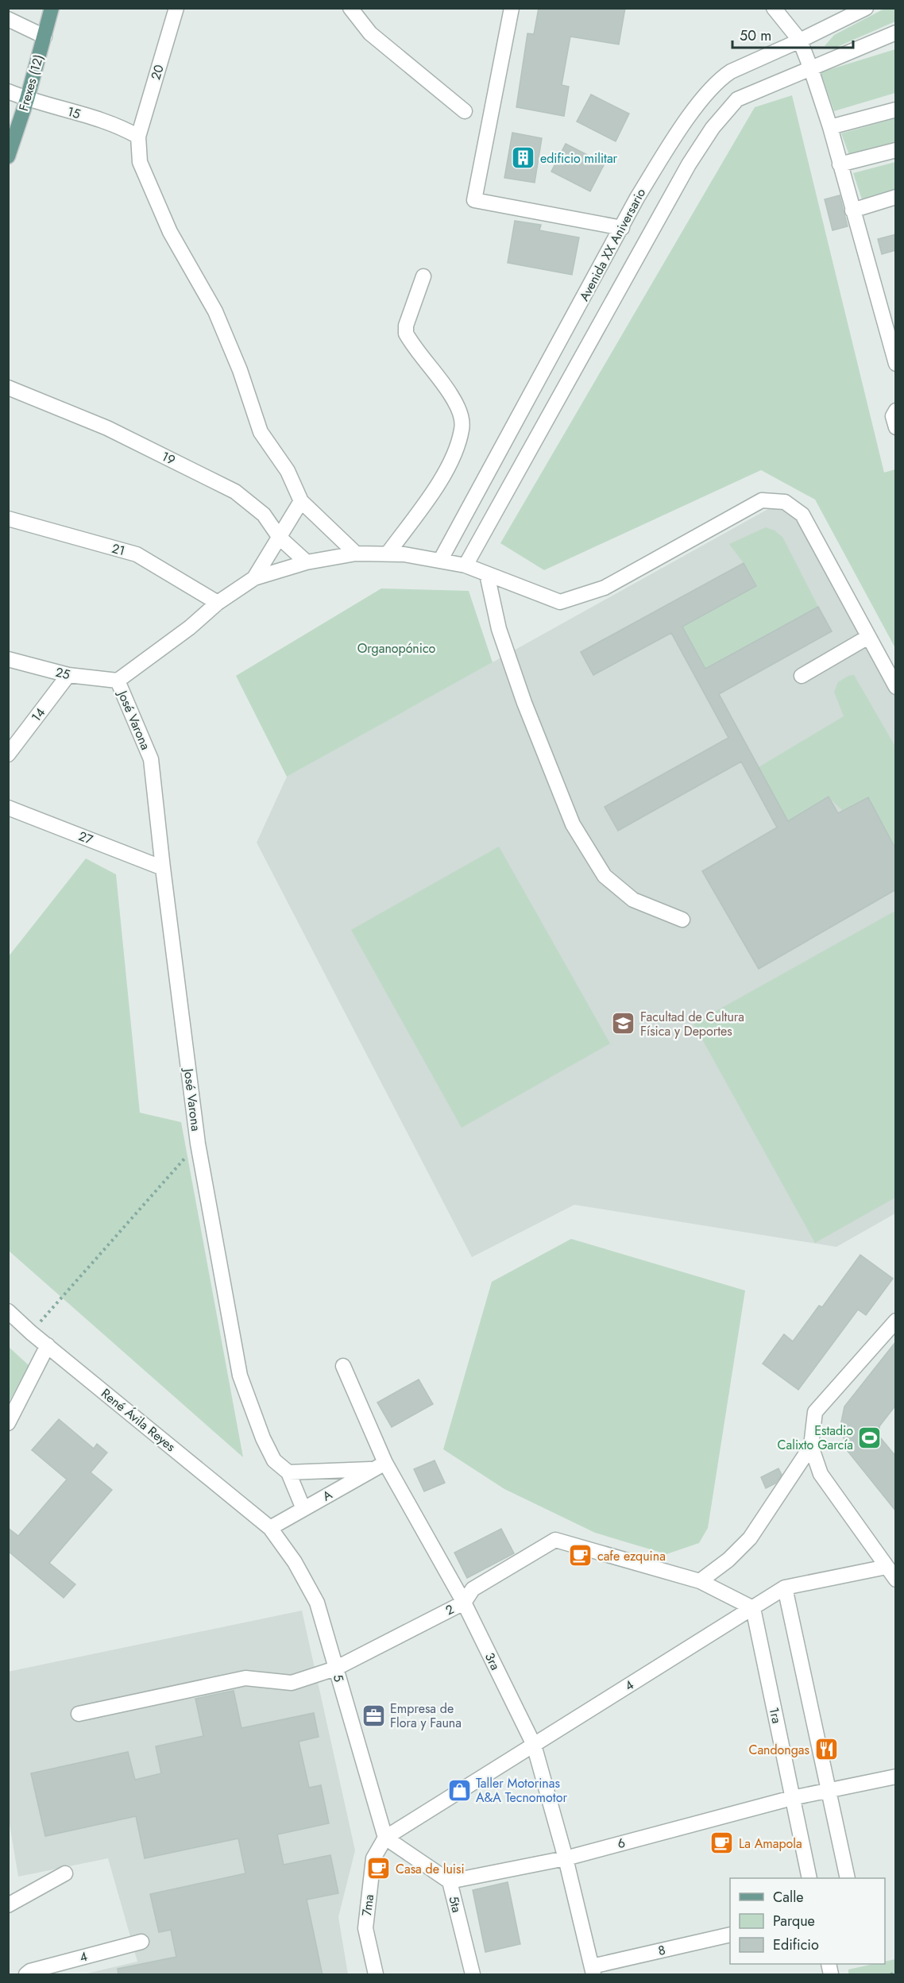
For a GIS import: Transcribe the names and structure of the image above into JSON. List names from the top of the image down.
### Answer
{
  "streets": {
    "main road": ["Frexes (12)"],
    "street": [
      "20",
      "15",
      "Avenida XX Aniversario",
      "19",
      "21",
      "25",
      "14",
      "José Varona",
      "27",
      "René Ávila Reyes",
      "A",
      "2",
      "3ra",
      "5",
      "4",
      "1ra",
      "6",
      "5ta",
      "7ma",
      "8"
    ]
  },
  "crossings": [
    ["20", "15"],
    ["Frexes (12)", "15"],
    ["25", "14"],
    ["25", "José Varona"],
    ["José Varona", "27"],
    ["José Varona", "A"],
    ["René Ávila Reyes", "A"],
    ["René Ávila Reyes", "5"],
    ["A", "3ra"],
    ["A", "5"],
    ["2", "3ra"],
    ["2", "5"],
    ["3ra", "4"],
    ["3ra", "6"],
    ["3ra", "8"],
    ["5", "4"],
    ["5", "5ta"],
    ["5", "7ma"],
    ["4", "1ra"],
    ["4", "5ta"],
    ["4", "7ma"],
    ["1ra", "6"],
    ["6", "5ta"],
    ["5ta", "7ma"]
  ],
  "parks": ["Organopónico"],
  "places": {
    "building": ["edificio militar"],
    "school or university": ["Facultad de Cultura Física y Deportes"],
    "sports": ["Estadio Calixto García"],
    "cafe": ["cafe ezquina", "La Amapola", "Casa de luisi"],
    "office": ["Empresa de Flora y Fauna"],
    "restaurant": ["Candongas"],
    "shop": ["Taller Motorinas A&A Tecnomotor"]
  },
  "legend": ["Calle", "Parque", "Edificio"],
  "scale_bar": "50 m"
}
